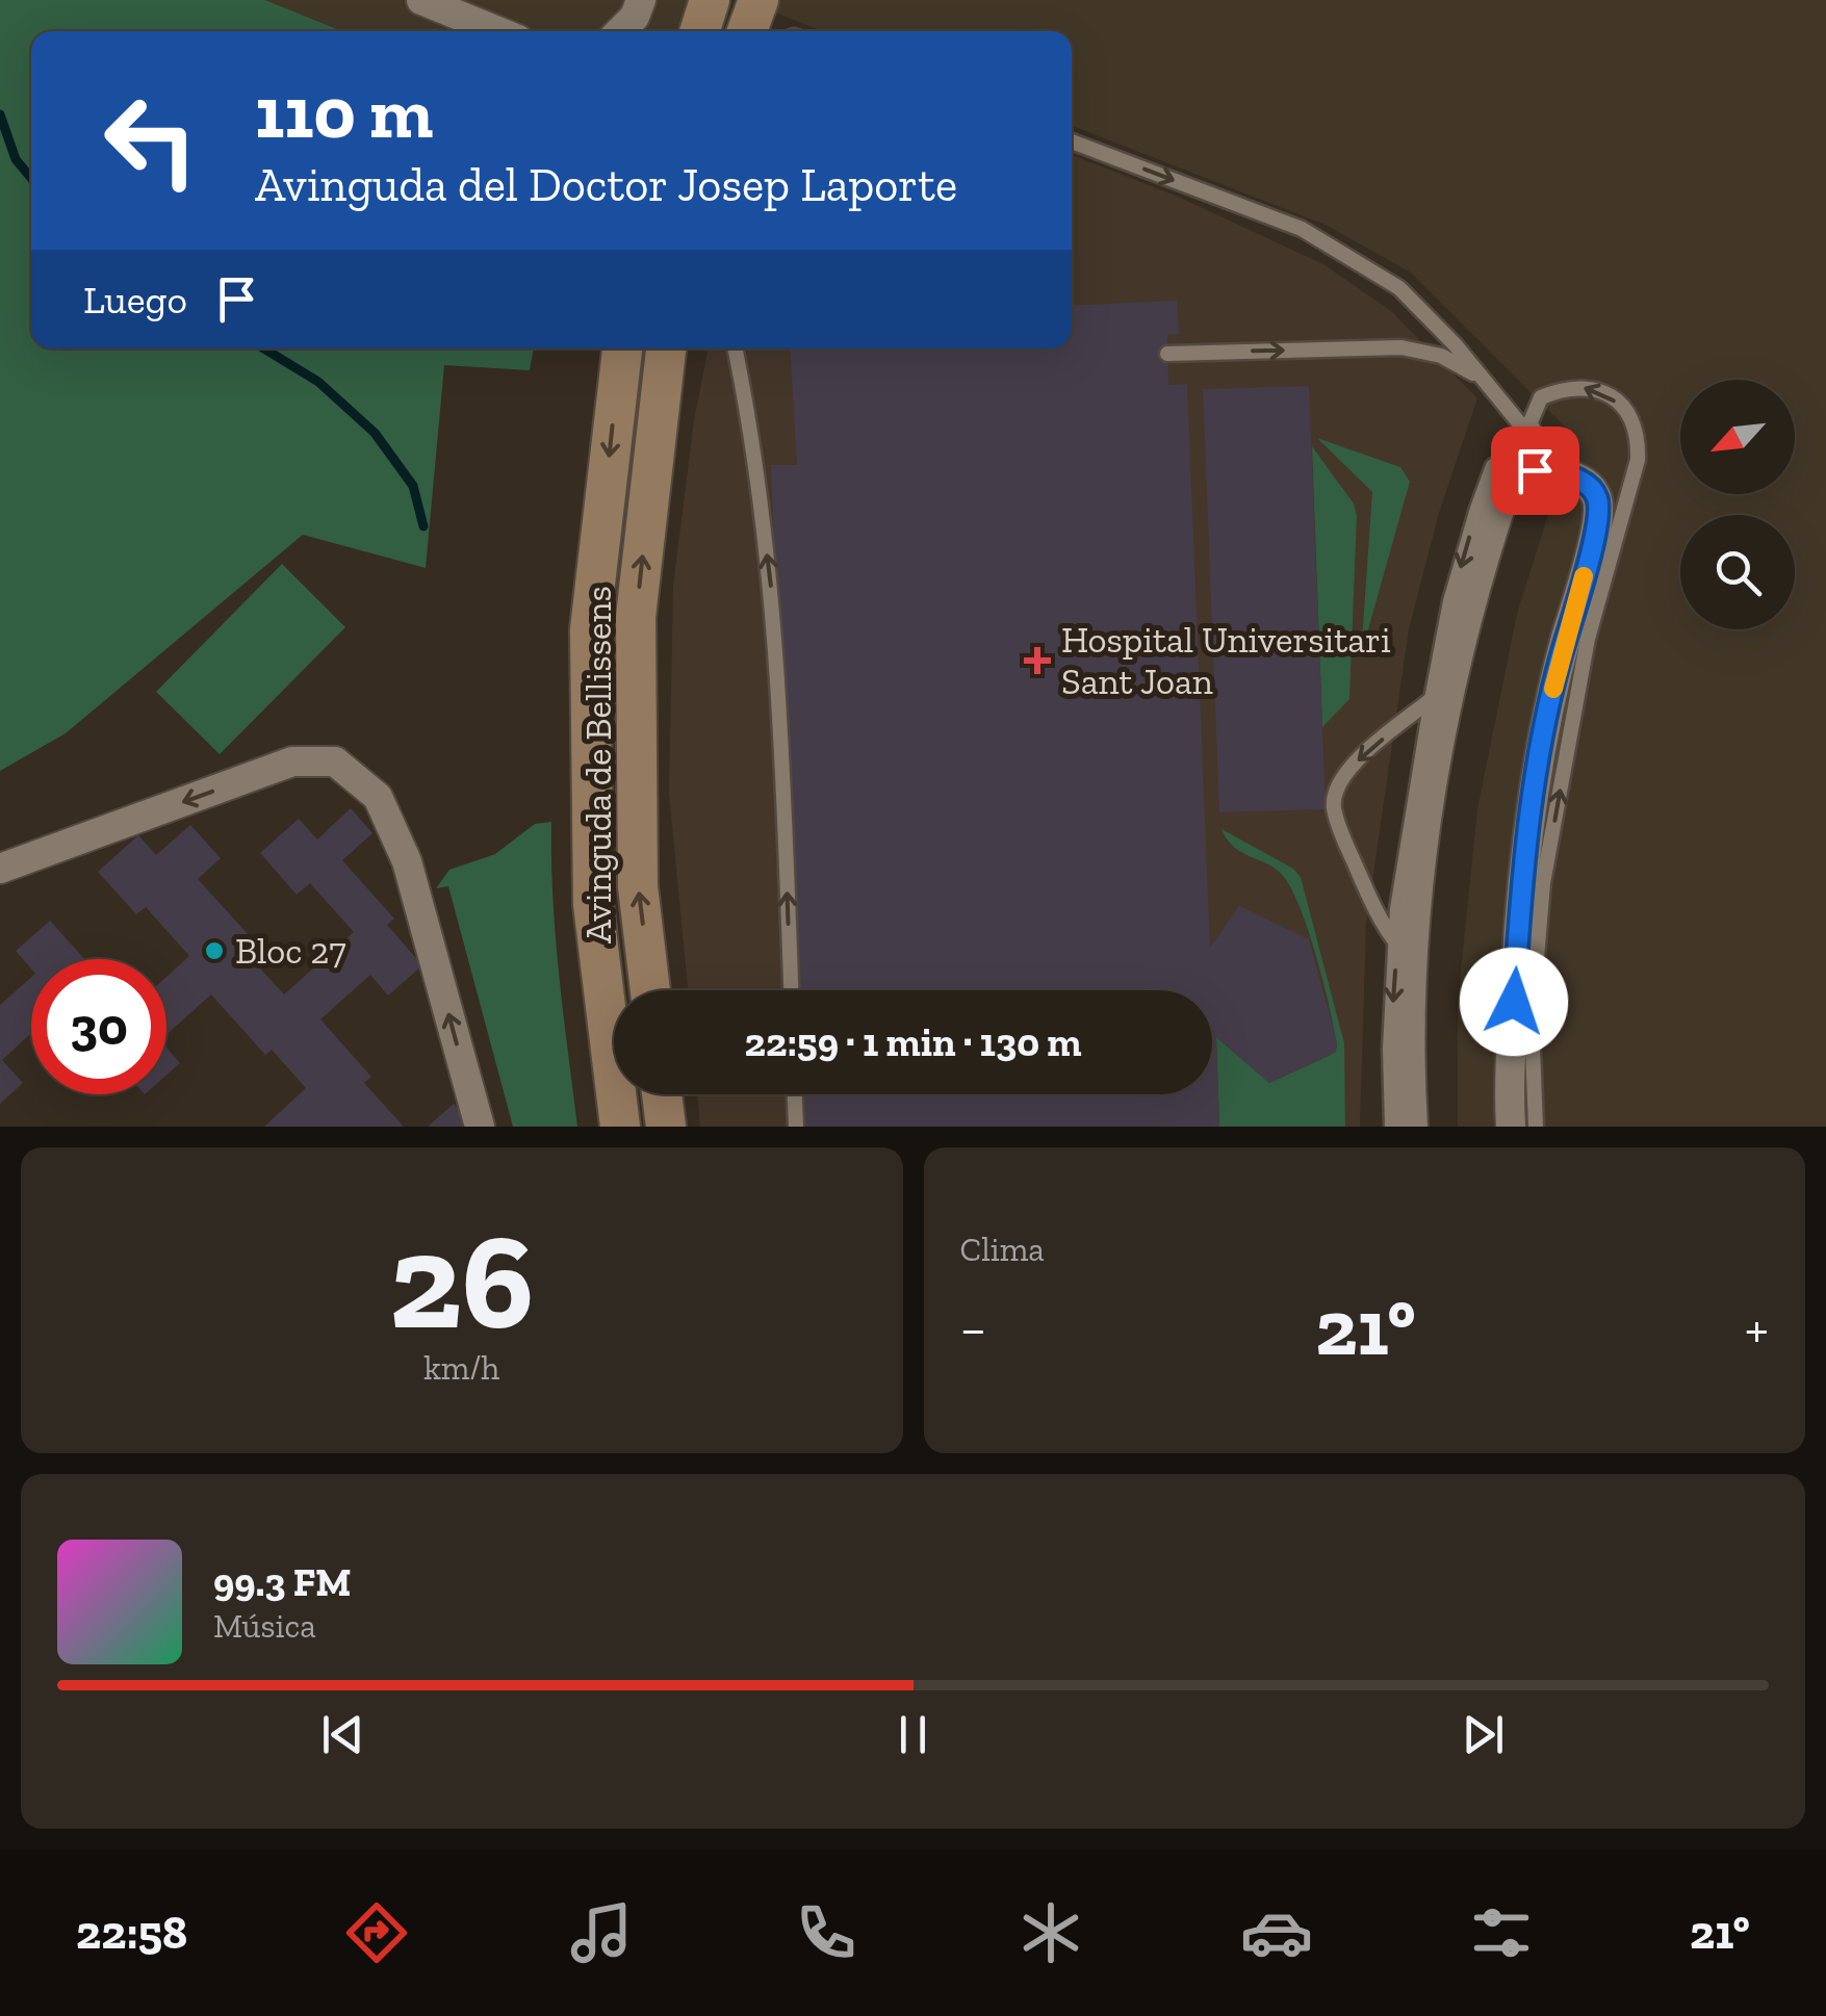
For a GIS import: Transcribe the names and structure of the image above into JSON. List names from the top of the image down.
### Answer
{
  "streets": {
    "main road": ["Avinguda de Bellissens"]
  },
  "places": {
    "health": ["Hospital Universitari Sant Joan"],
    "other": ["Bloc 27"]
  },
  "north": "bottom left",
  "page": {
    "turn": ["110 m", "Avinguda del Doctor Josep Laporte"],
    "then": "Luego",
    "limit": "30",
    "trip": "22:59 · 1 min · 130 m",
    "tile": [
      ["26", "km/h"],
      "Clima"
    ],
    "heat": ["−", "21°", "+"],
    "song": ["99.3 FM", "Música"],
    "tabs": ["22:58", "21°"]
  }
}
